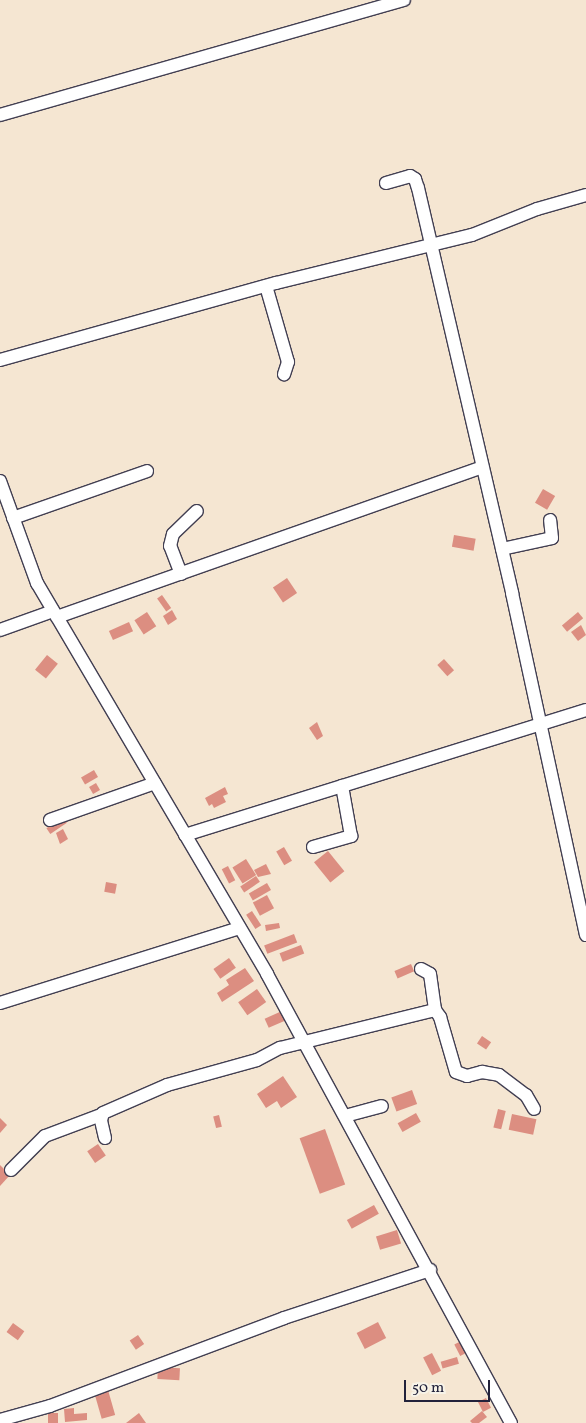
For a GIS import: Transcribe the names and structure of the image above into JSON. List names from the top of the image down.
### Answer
{
  "scale_bar": "50 m"
}
